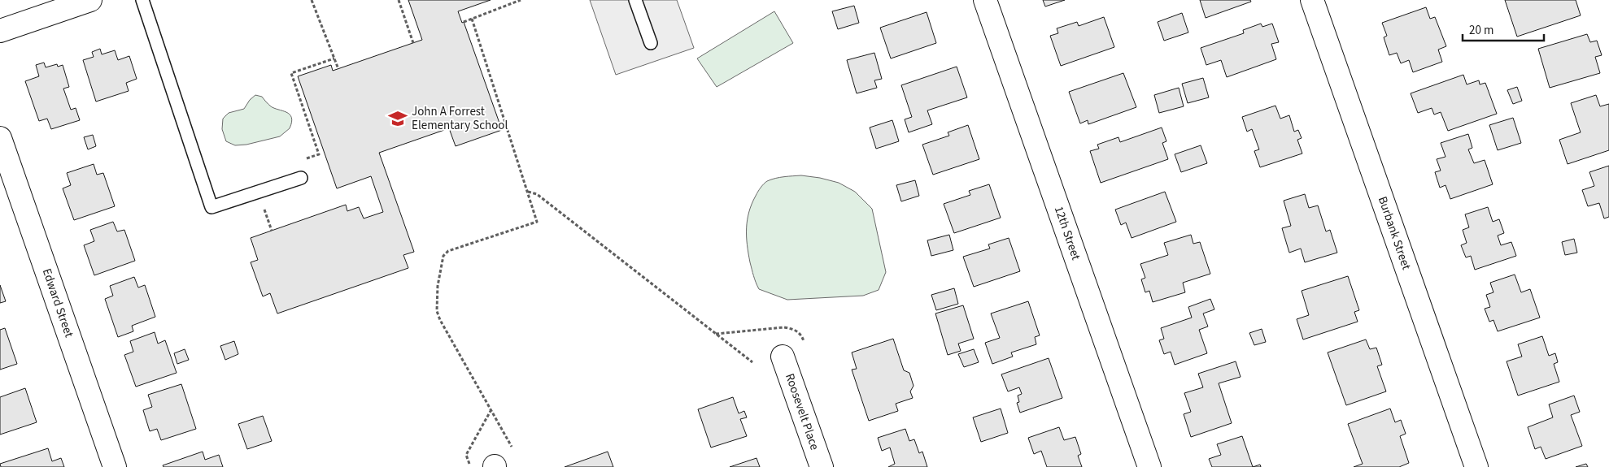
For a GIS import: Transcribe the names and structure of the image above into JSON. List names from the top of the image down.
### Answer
{
  "streets": {
    "street": [
      "12th Street",
      "Burbank Street",
      "Edward Street",
      "Roosevelt Place"
    ]
  },
  "places": {
    "school or university": ["John A Forrest Elementary School"]
  },
  "scale_bar": "20 m"
}
